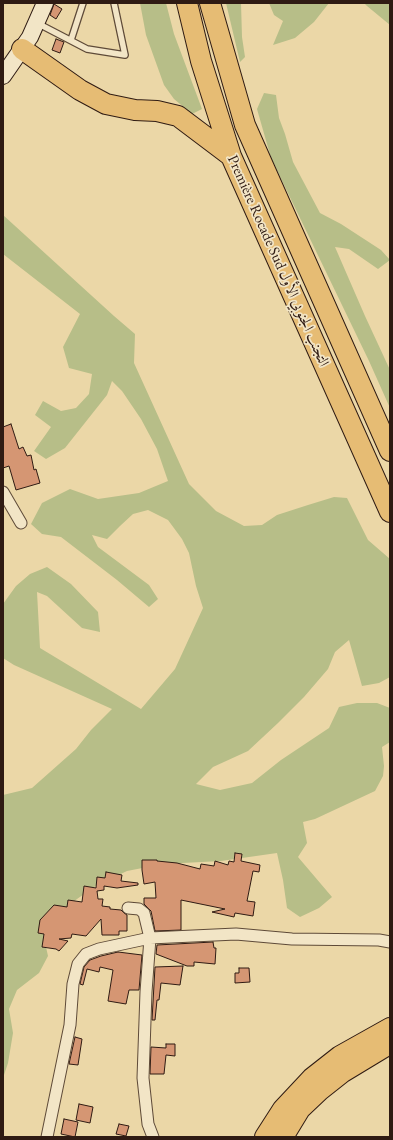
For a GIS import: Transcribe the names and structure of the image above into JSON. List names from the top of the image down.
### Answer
{
  "streets": {
    "highway": ["Première Rocade Sud التجنب الجنوبي الأول"]
  }
}
